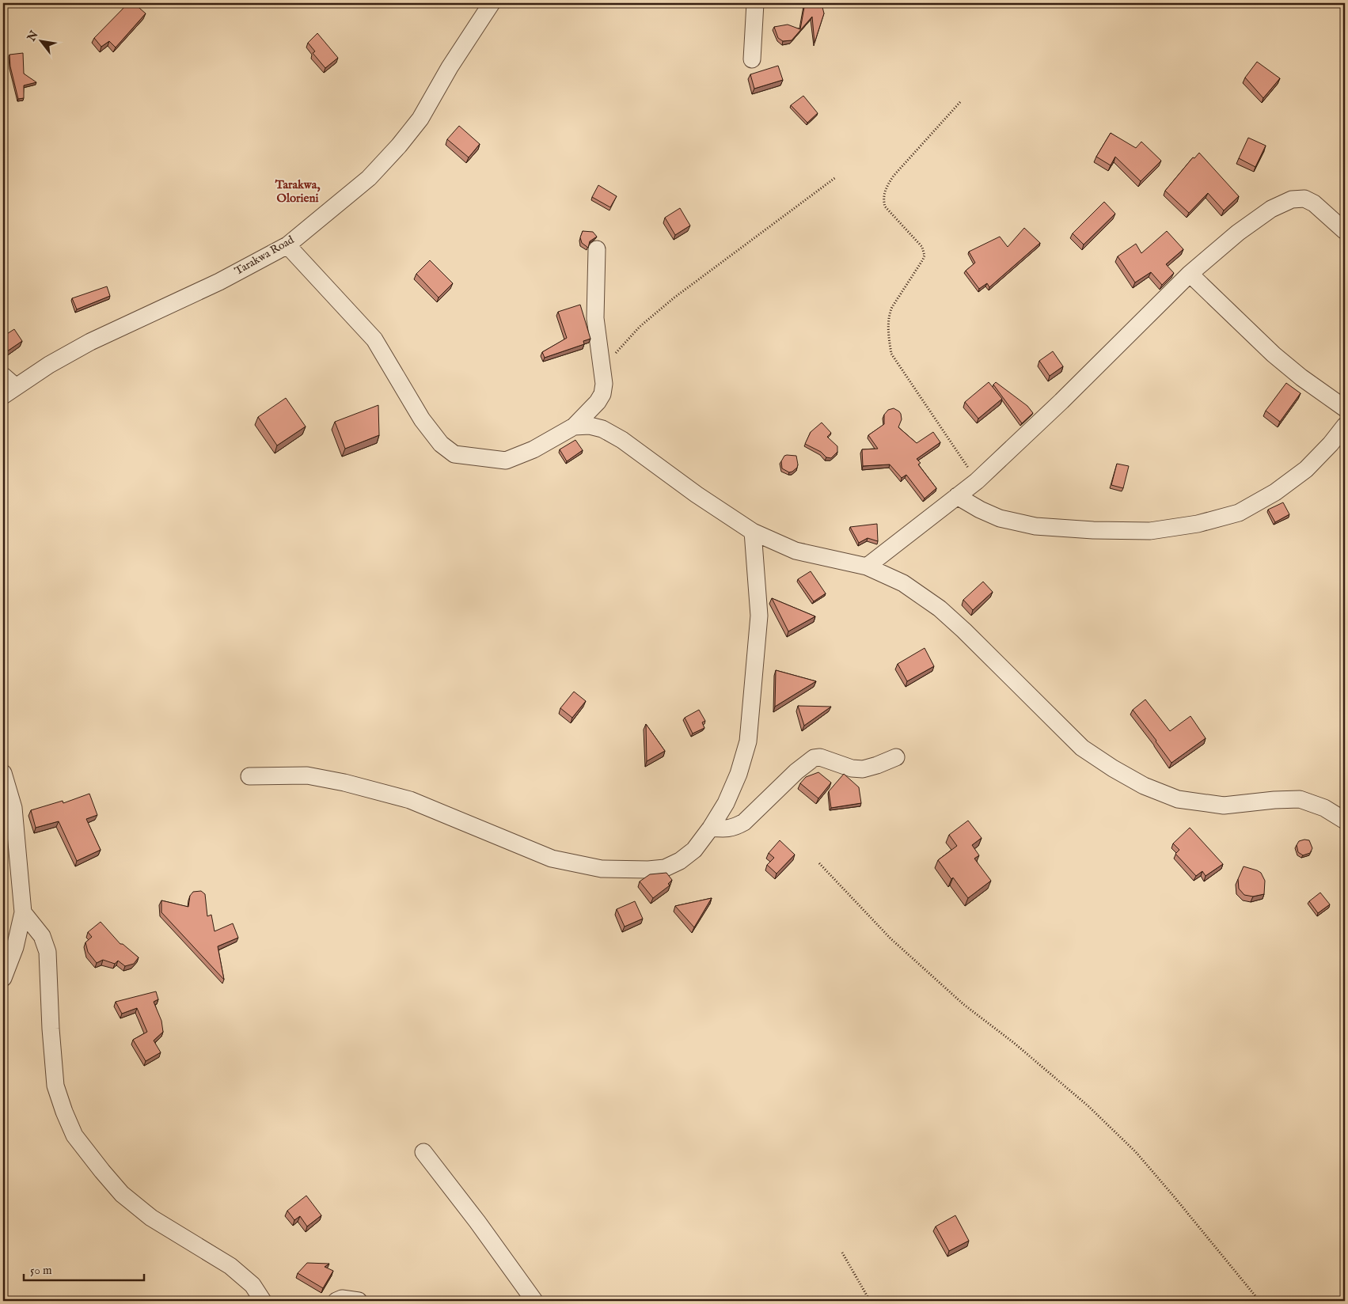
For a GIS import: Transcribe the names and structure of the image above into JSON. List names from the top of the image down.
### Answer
{
  "streets": {
    "street": ["Tarakwa Road"]
  },
  "districts": ["Tarakwa, Olorieni"],
  "scale_bar": "50 m",
  "north": "top left"
}
